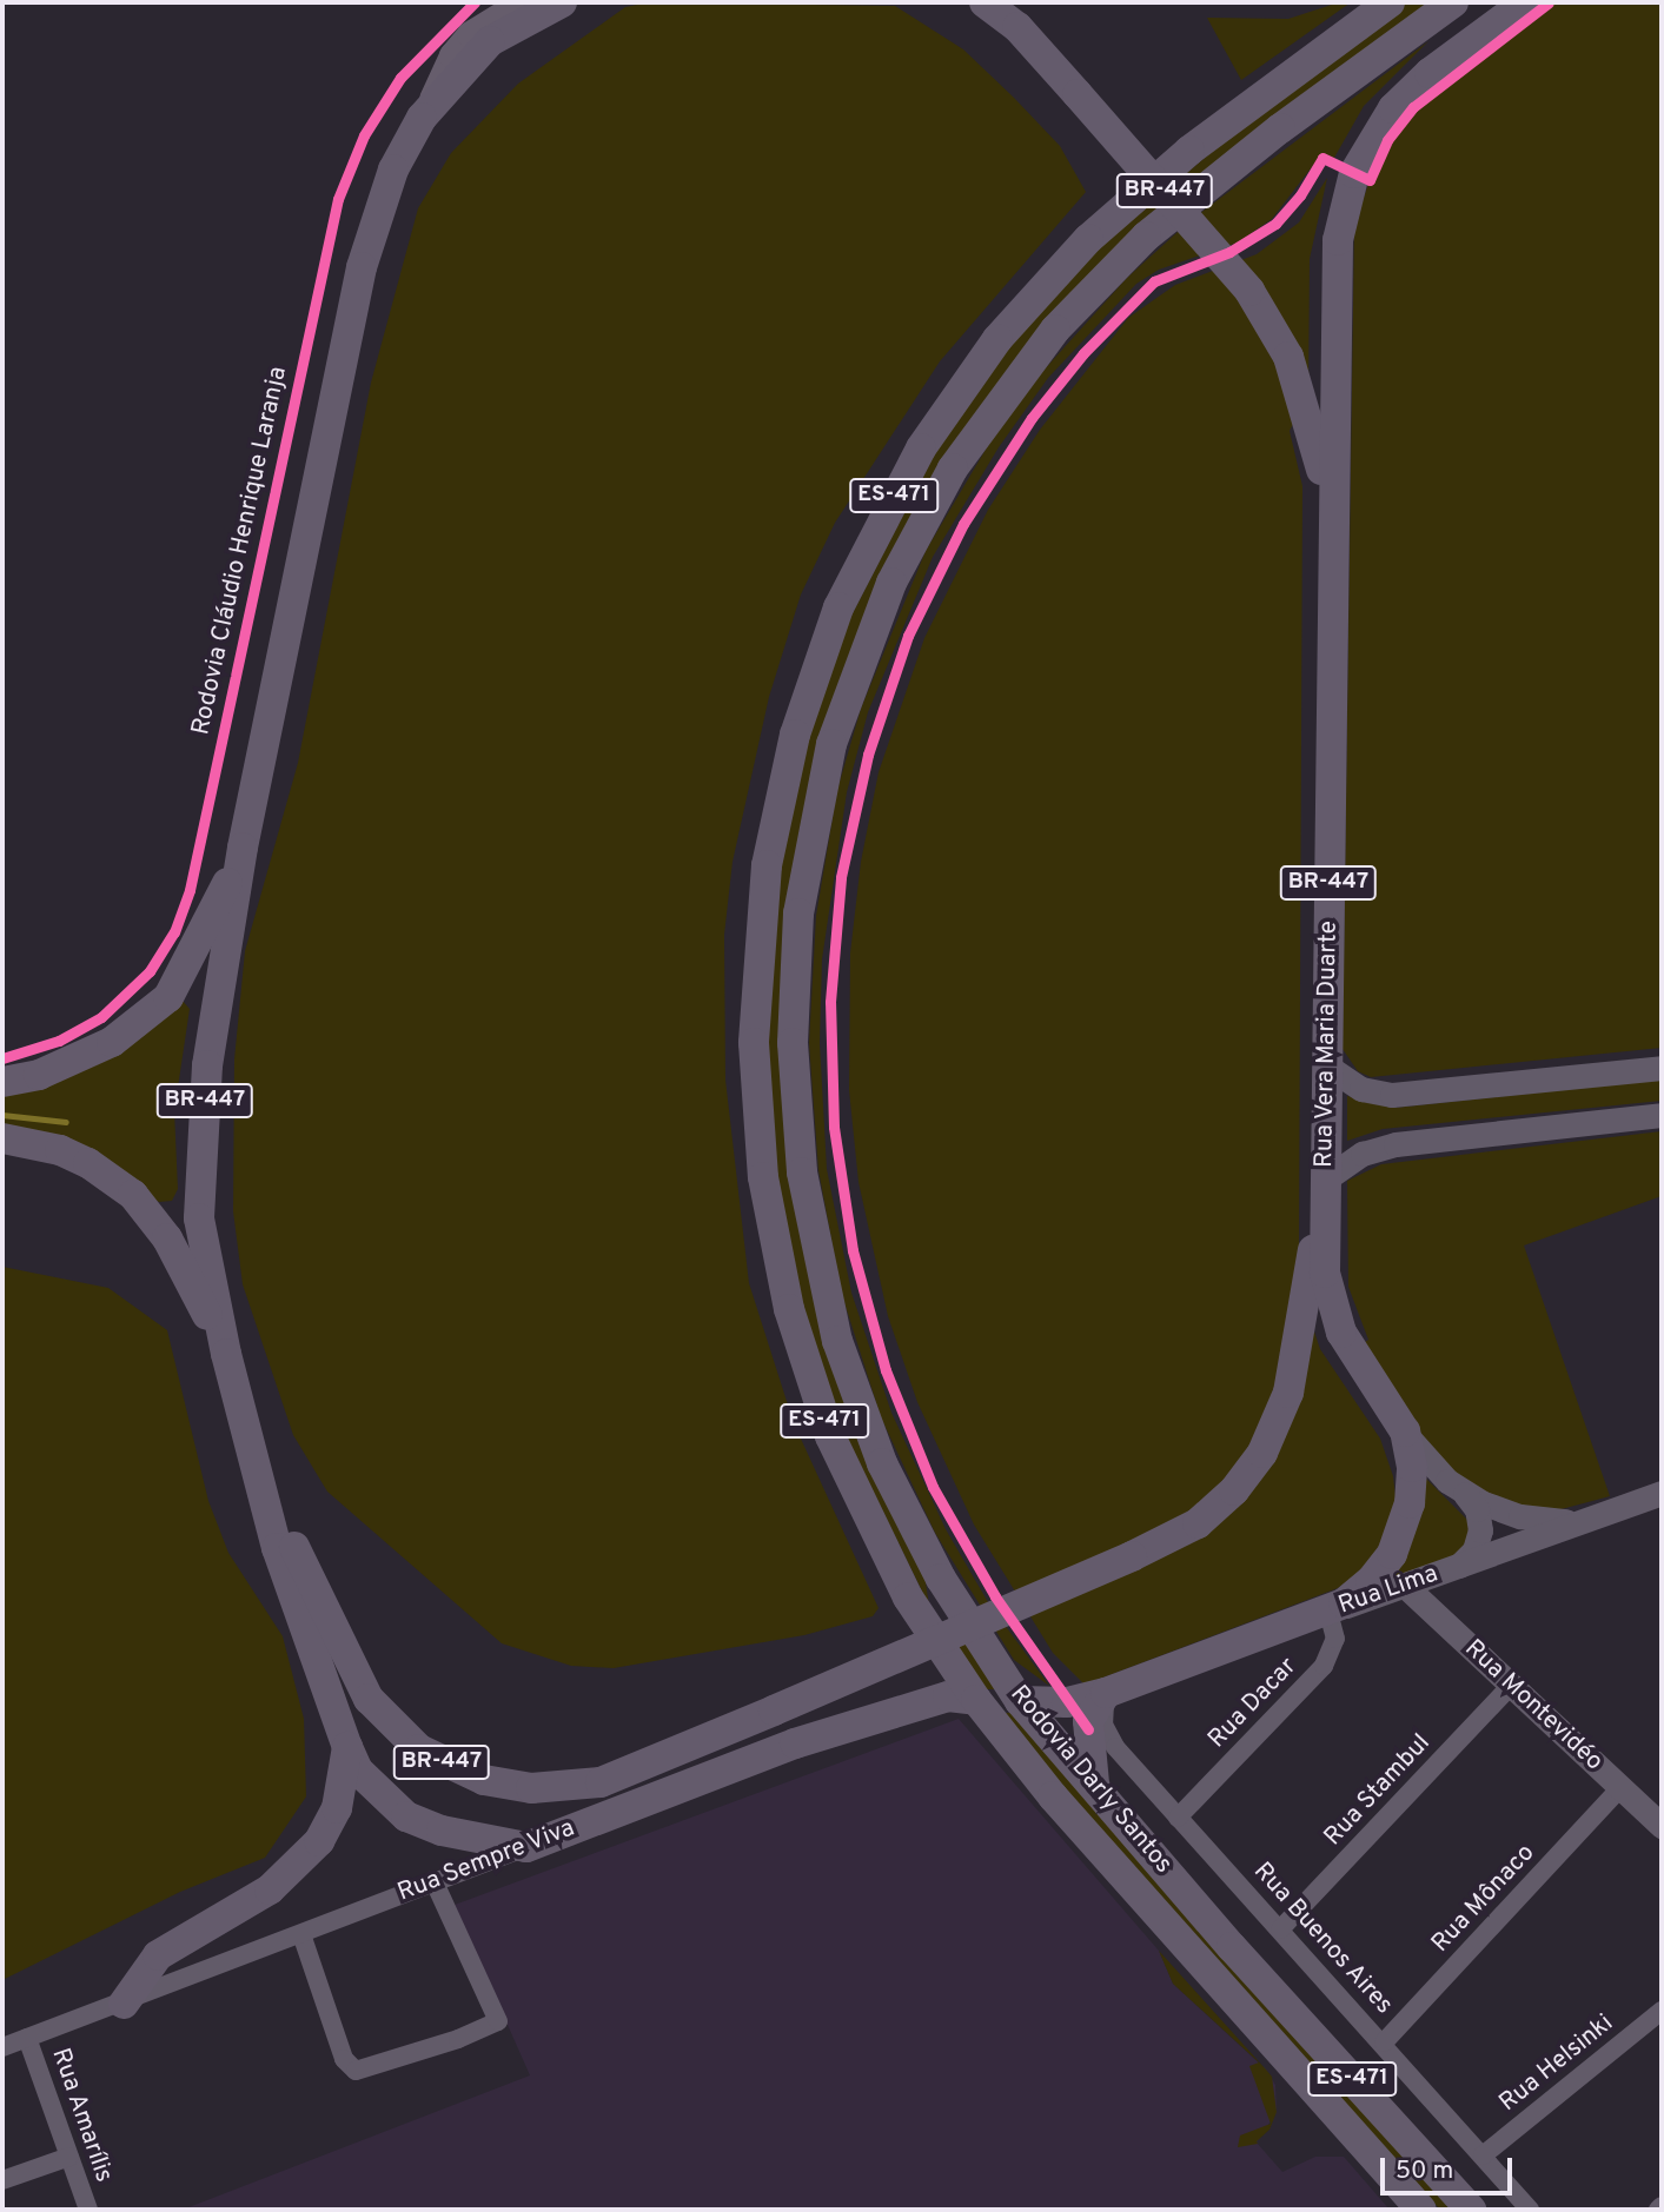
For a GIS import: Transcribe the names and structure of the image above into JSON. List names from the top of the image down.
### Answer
{
  "streets": {
    "main road": [
      "BR-447",
      "ES-471",
      "Rua Vera Maria Duarte",
      "Rua Lima",
      "Rodovia Darly Santos",
      "Rua Sempre Viva"
    ],
    "street": [
      "Rua Dacar",
      "Rua Montevidéo",
      "Rua Stambul",
      "Rua Mônaco",
      "Rua Buenos Aires",
      "Rua Helsinki",
      "Rua Amarílis"
    ],
    "cycle path": ["Rodovia Cláudio Henrique Laranja"]
  },
  "crossings": [
    ["BR-447", "Rua Vera Maria Duarte"],
    ["BR-447", "Rua Sempre Viva"],
    ["Rua Vera Maria Duarte", "Rua Lima"],
    ["Rua Vera Maria Duarte", "Rua Dacar"],
    ["Rua Lima", "Rua Dacar"],
    ["Rua Lima", "Rua Montevidéo"],
    ["Rua Lima", "Rodovia Darly Santos"],
    ["Rua Lima", "Rua Buenos Aires"],
    ["Rua Dacar", "Rua Buenos Aires"],
    ["Rua Montevidéo", "Rua Stambul"],
    ["Rua Montevidéo", "Rua Mônaco"],
    ["Rodovia Darly Santos", "Rua Sempre Viva"],
    ["Rua Stambul", "Rua Buenos Aires"],
    ["Rua Sempre Viva", "Rua Amarílis"],
    ["Rua Mônaco", "Rua Buenos Aires"],
    ["Rua Buenos Aires", "Rua Helsinki"]
  ],
  "scale_bar": "50 m"
}
